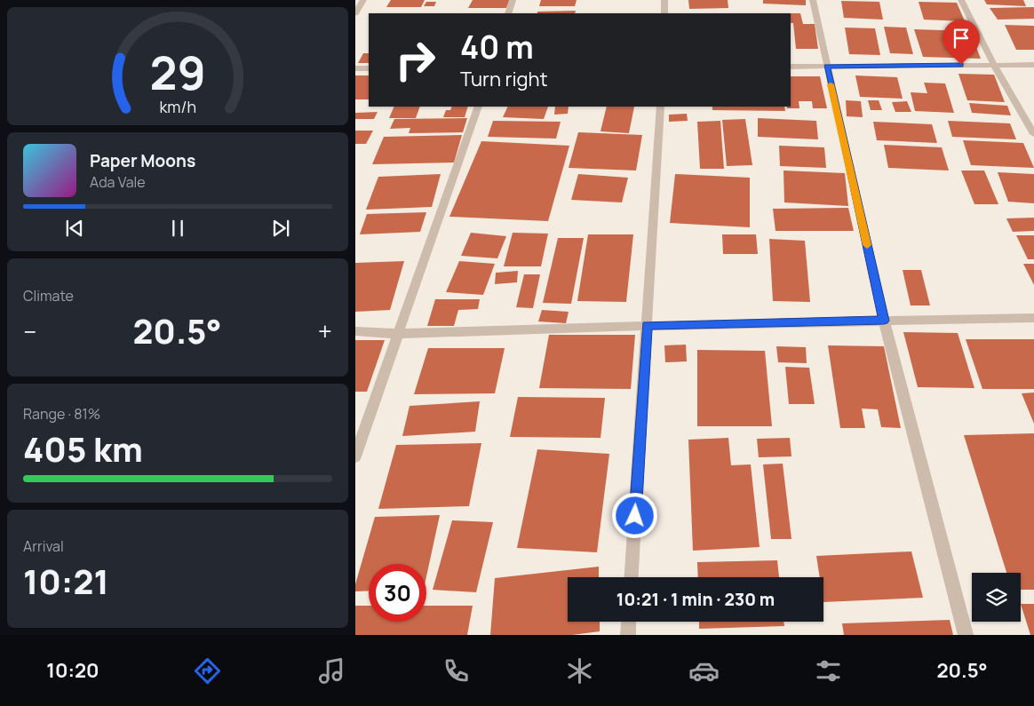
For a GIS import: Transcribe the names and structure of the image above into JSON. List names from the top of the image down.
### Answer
{
  "page": {
    "turn": ["40 m", "Turn right"],
    "song": ["Paper Moons", "Ada Vale"],
    "tile": [
      "Climate",
      ["Range · 81%", "405 km"],
      ["Arrival", "10:21"]
    ],
    "heat": ["−", "20.5°", "+"],
    "limit": "30",
    "trip": "10:21 · 1 min · 230 m",
    "tabs": ["10:20", "20.5°"],
    "gauge": ["29", "km/h"]
  }
}
